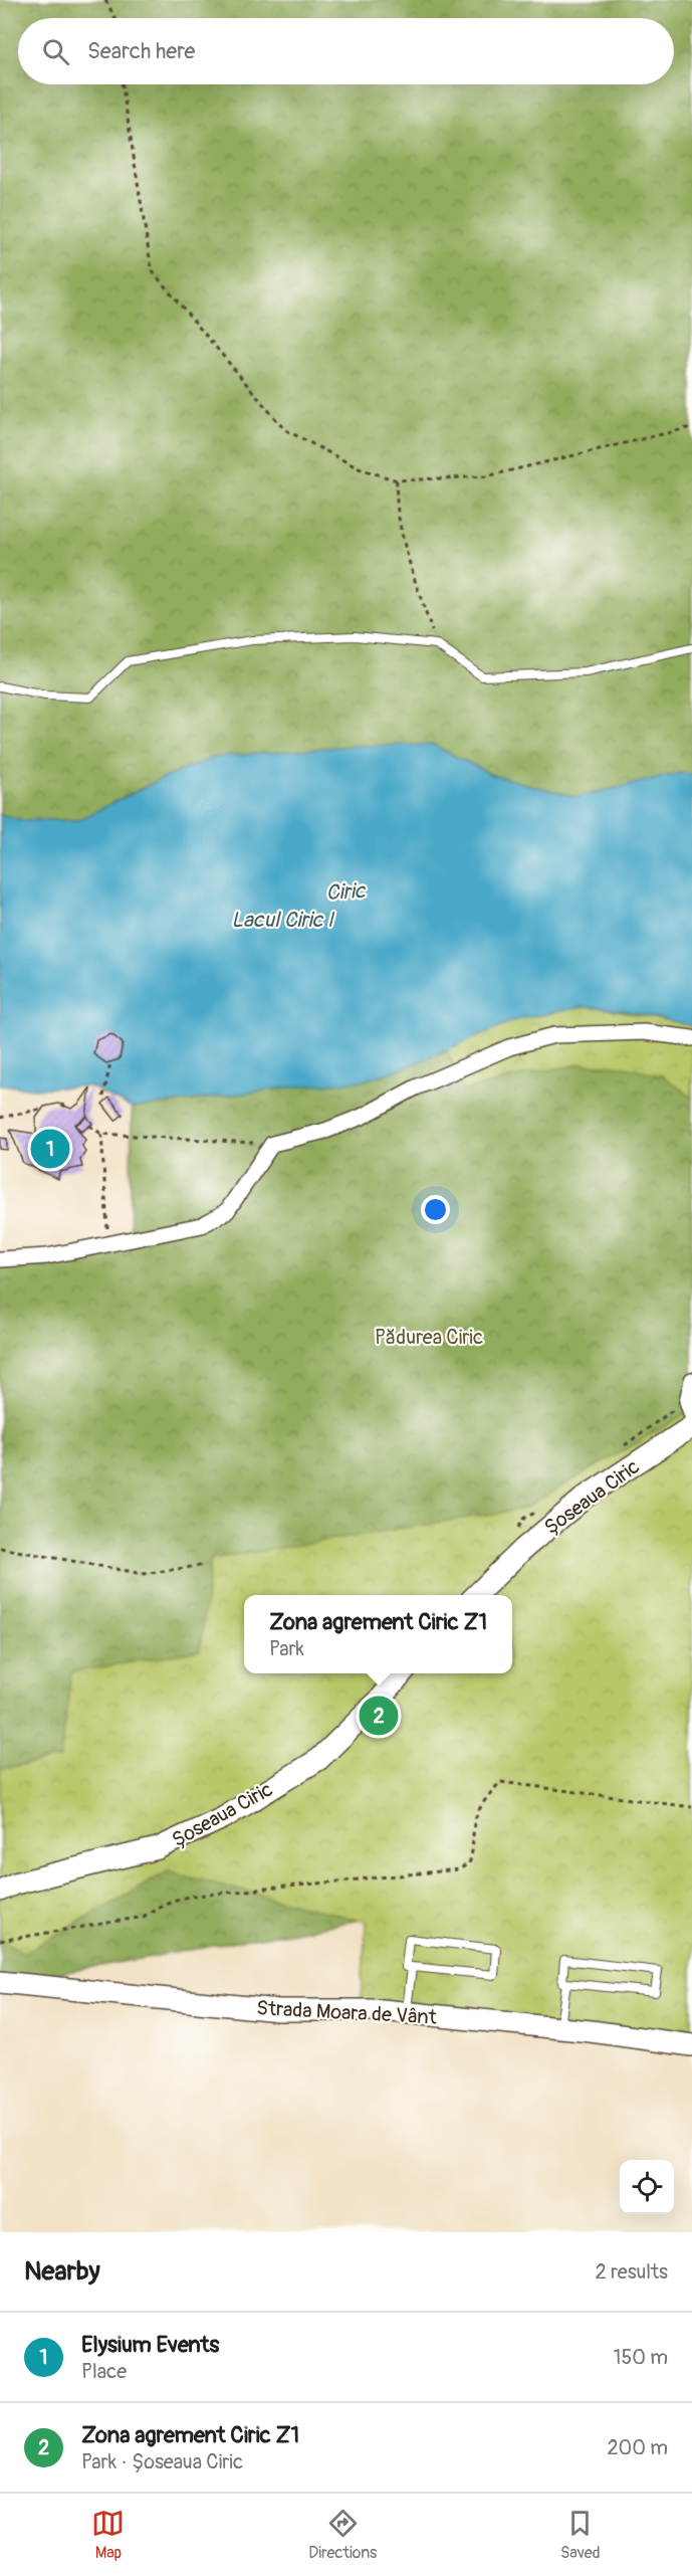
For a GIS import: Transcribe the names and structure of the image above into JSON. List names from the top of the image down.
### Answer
{
  "streets": {
    "main road": ["Șoseaua Ciric", "Strada Moara de Vânt"]
  },
  "water": ["Ciric", "Lacul Ciric I"],
  "parks": ["Pădurea Ciric"],
  "page": {
    "search": "Search here",
    "pins": ["1", "2"],
    "popup": ["Zona agrement Ciric Z1", "Park"],
    "heading": ["Nearby", "2 results"],
    "list": [
      {
        "mark": "1",
        "name": "Elysium Events",
        "note": "Place",
        "value": "150 m"
      },
      {
        "mark": "2",
        "name": "Zona agrement Ciric Z1",
        "note": "Park · Șoseaua Ciric",
        "value": "200 m"
      }
    ],
    "nav": ["Map", "Directions", "Saved"]
  }
}
